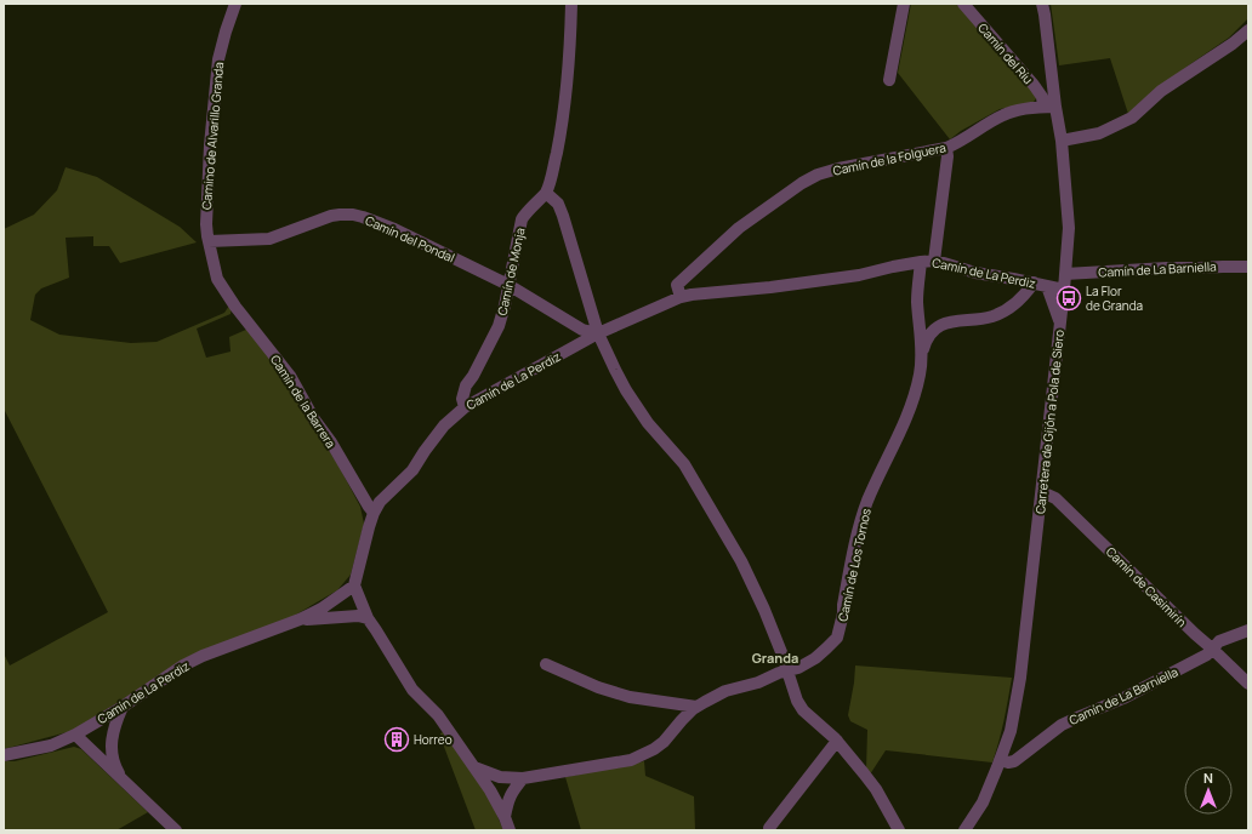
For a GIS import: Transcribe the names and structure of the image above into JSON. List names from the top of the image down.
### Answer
{
  "streets": {
    "street": [
      "Camín del Ríu",
      "Camino de Alvarillo Granda",
      "Camín de la Folguera",
      "Camín del Pondal",
      "Camín de La Barniella",
      "Camín de Monja",
      "Camín de La Perdiz",
      "Camín de la Barrera",
      "Carretera de Gijón a Pola de Siero",
      "Camín de Los Tornos",
      "Camín de Casimirín"
    ]
  },
  "crossings": [
    ["Camín del Ríu", "Camín de la Folguera"],
    ["Camino de Alvarillo Granda", "Camín del Pondal"],
    ["Camino de Alvarillo Granda", "Camín de la Barrera"],
    ["Camín de la Folguera", "Camín de La Perdiz"],
    ["Camín de la Folguera", "Carretera de Gijón a Pola de Siero"],
    ["Camín del Pondal", "Camín de Monja"],
    ["Camín del Pondal", "Camín de La Perdiz"],
    ["Camín del Pondal", "Camín de la Barrera"],
    ["Camín de La Barniella", "Carretera de Gijón a Pola de Siero"],
    ["Camín de La Barniella", "Camín de Casimirín"],
    ["Camín de Monja", "Camín de La Perdiz"],
    ["Camín de La Perdiz", "Camín de la Barrera"],
    ["Camín de La Perdiz", "Carretera de Gijón a Pola de Siero"],
    ["Camín de La Perdiz", "Camín de Los Tornos"],
    ["Carretera de Gijón a Pola de Siero", "Camín de Casimirín"]
  ],
  "districts": ["Granda"],
  "places": {
    "bus stop": ["La Flor de Granda"],
    "building": ["Horreo"]
  },
  "north": "top"
}
